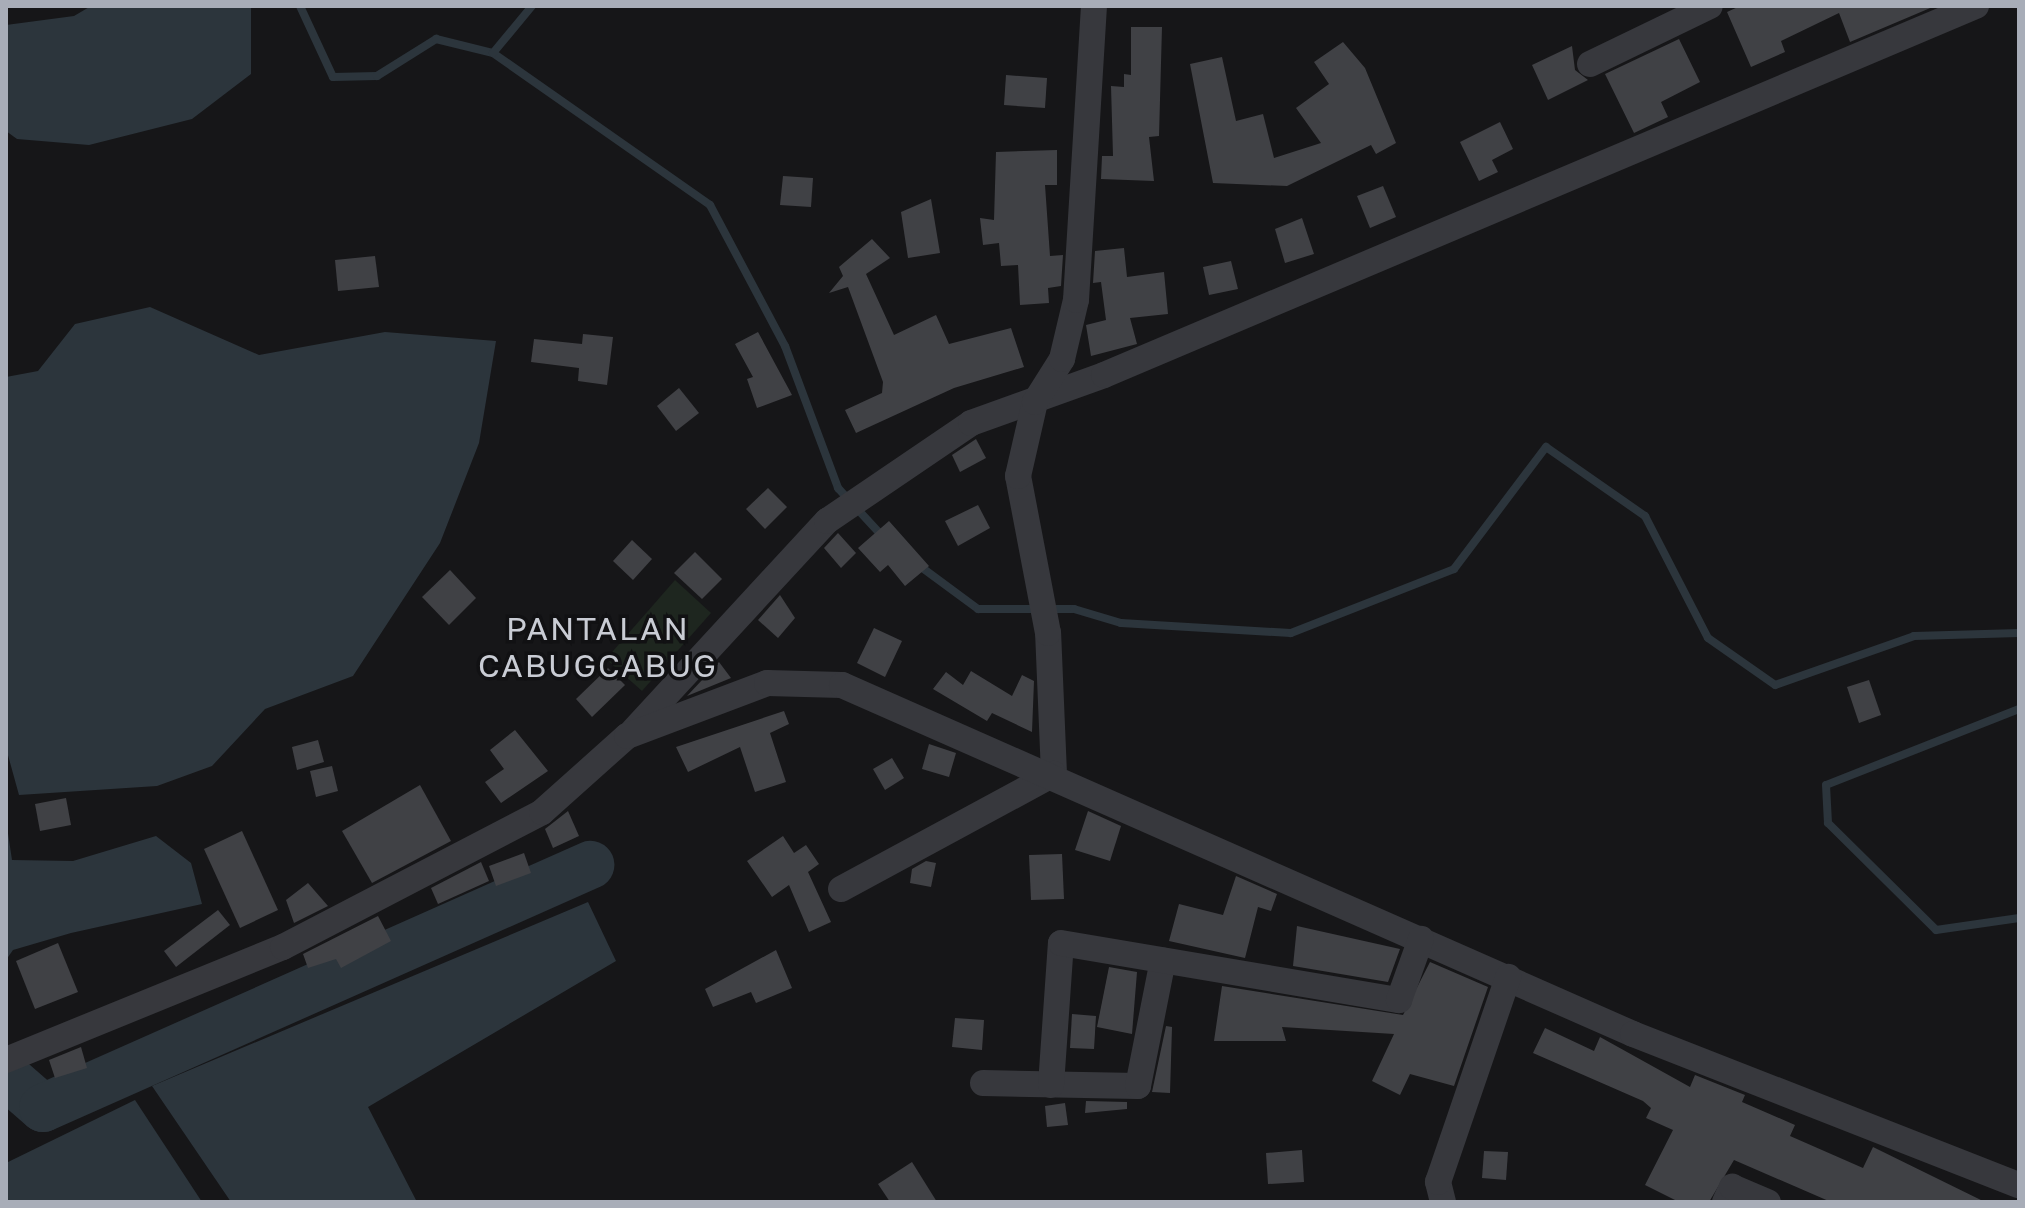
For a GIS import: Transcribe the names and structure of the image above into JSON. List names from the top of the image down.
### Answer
{
  "districts": ["PANTALAN CABUGCABUG"]
}
